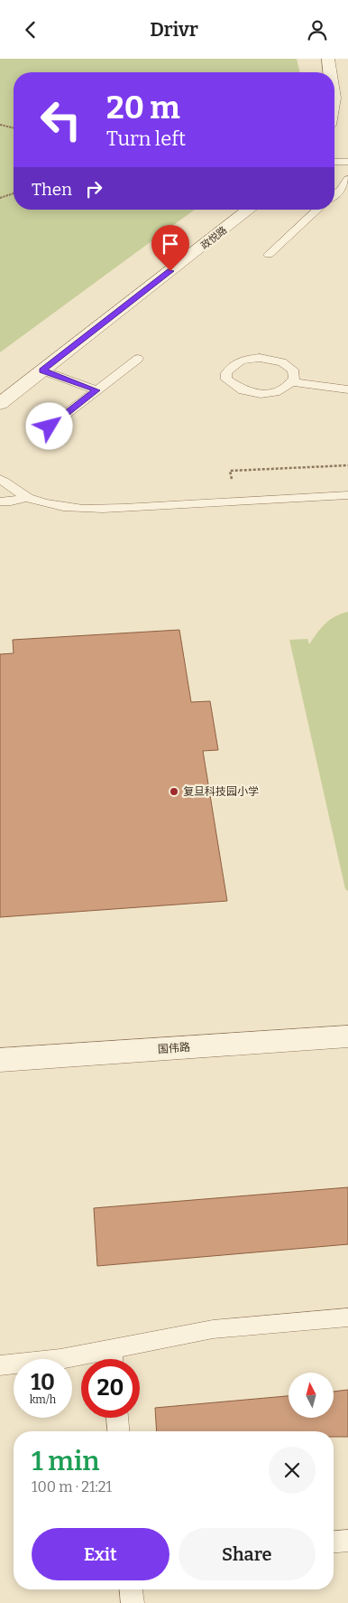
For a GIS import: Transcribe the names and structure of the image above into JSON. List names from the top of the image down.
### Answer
{
  "streets": {
    "street": ["政悦路", "国伟路"]
  },
  "places": ["复旦科技园小学"],
  "north": "top",
  "page": {
    "header": "Drivr",
    "turn": ["20 m", "Turn left"],
    "then": "Then",
    "speed": "10 km/h",
    "limit": "20",
    "heading": ["1 min", "100 m · 21:21"],
    "buttons": ["Exit", "Share"]
  }
}
